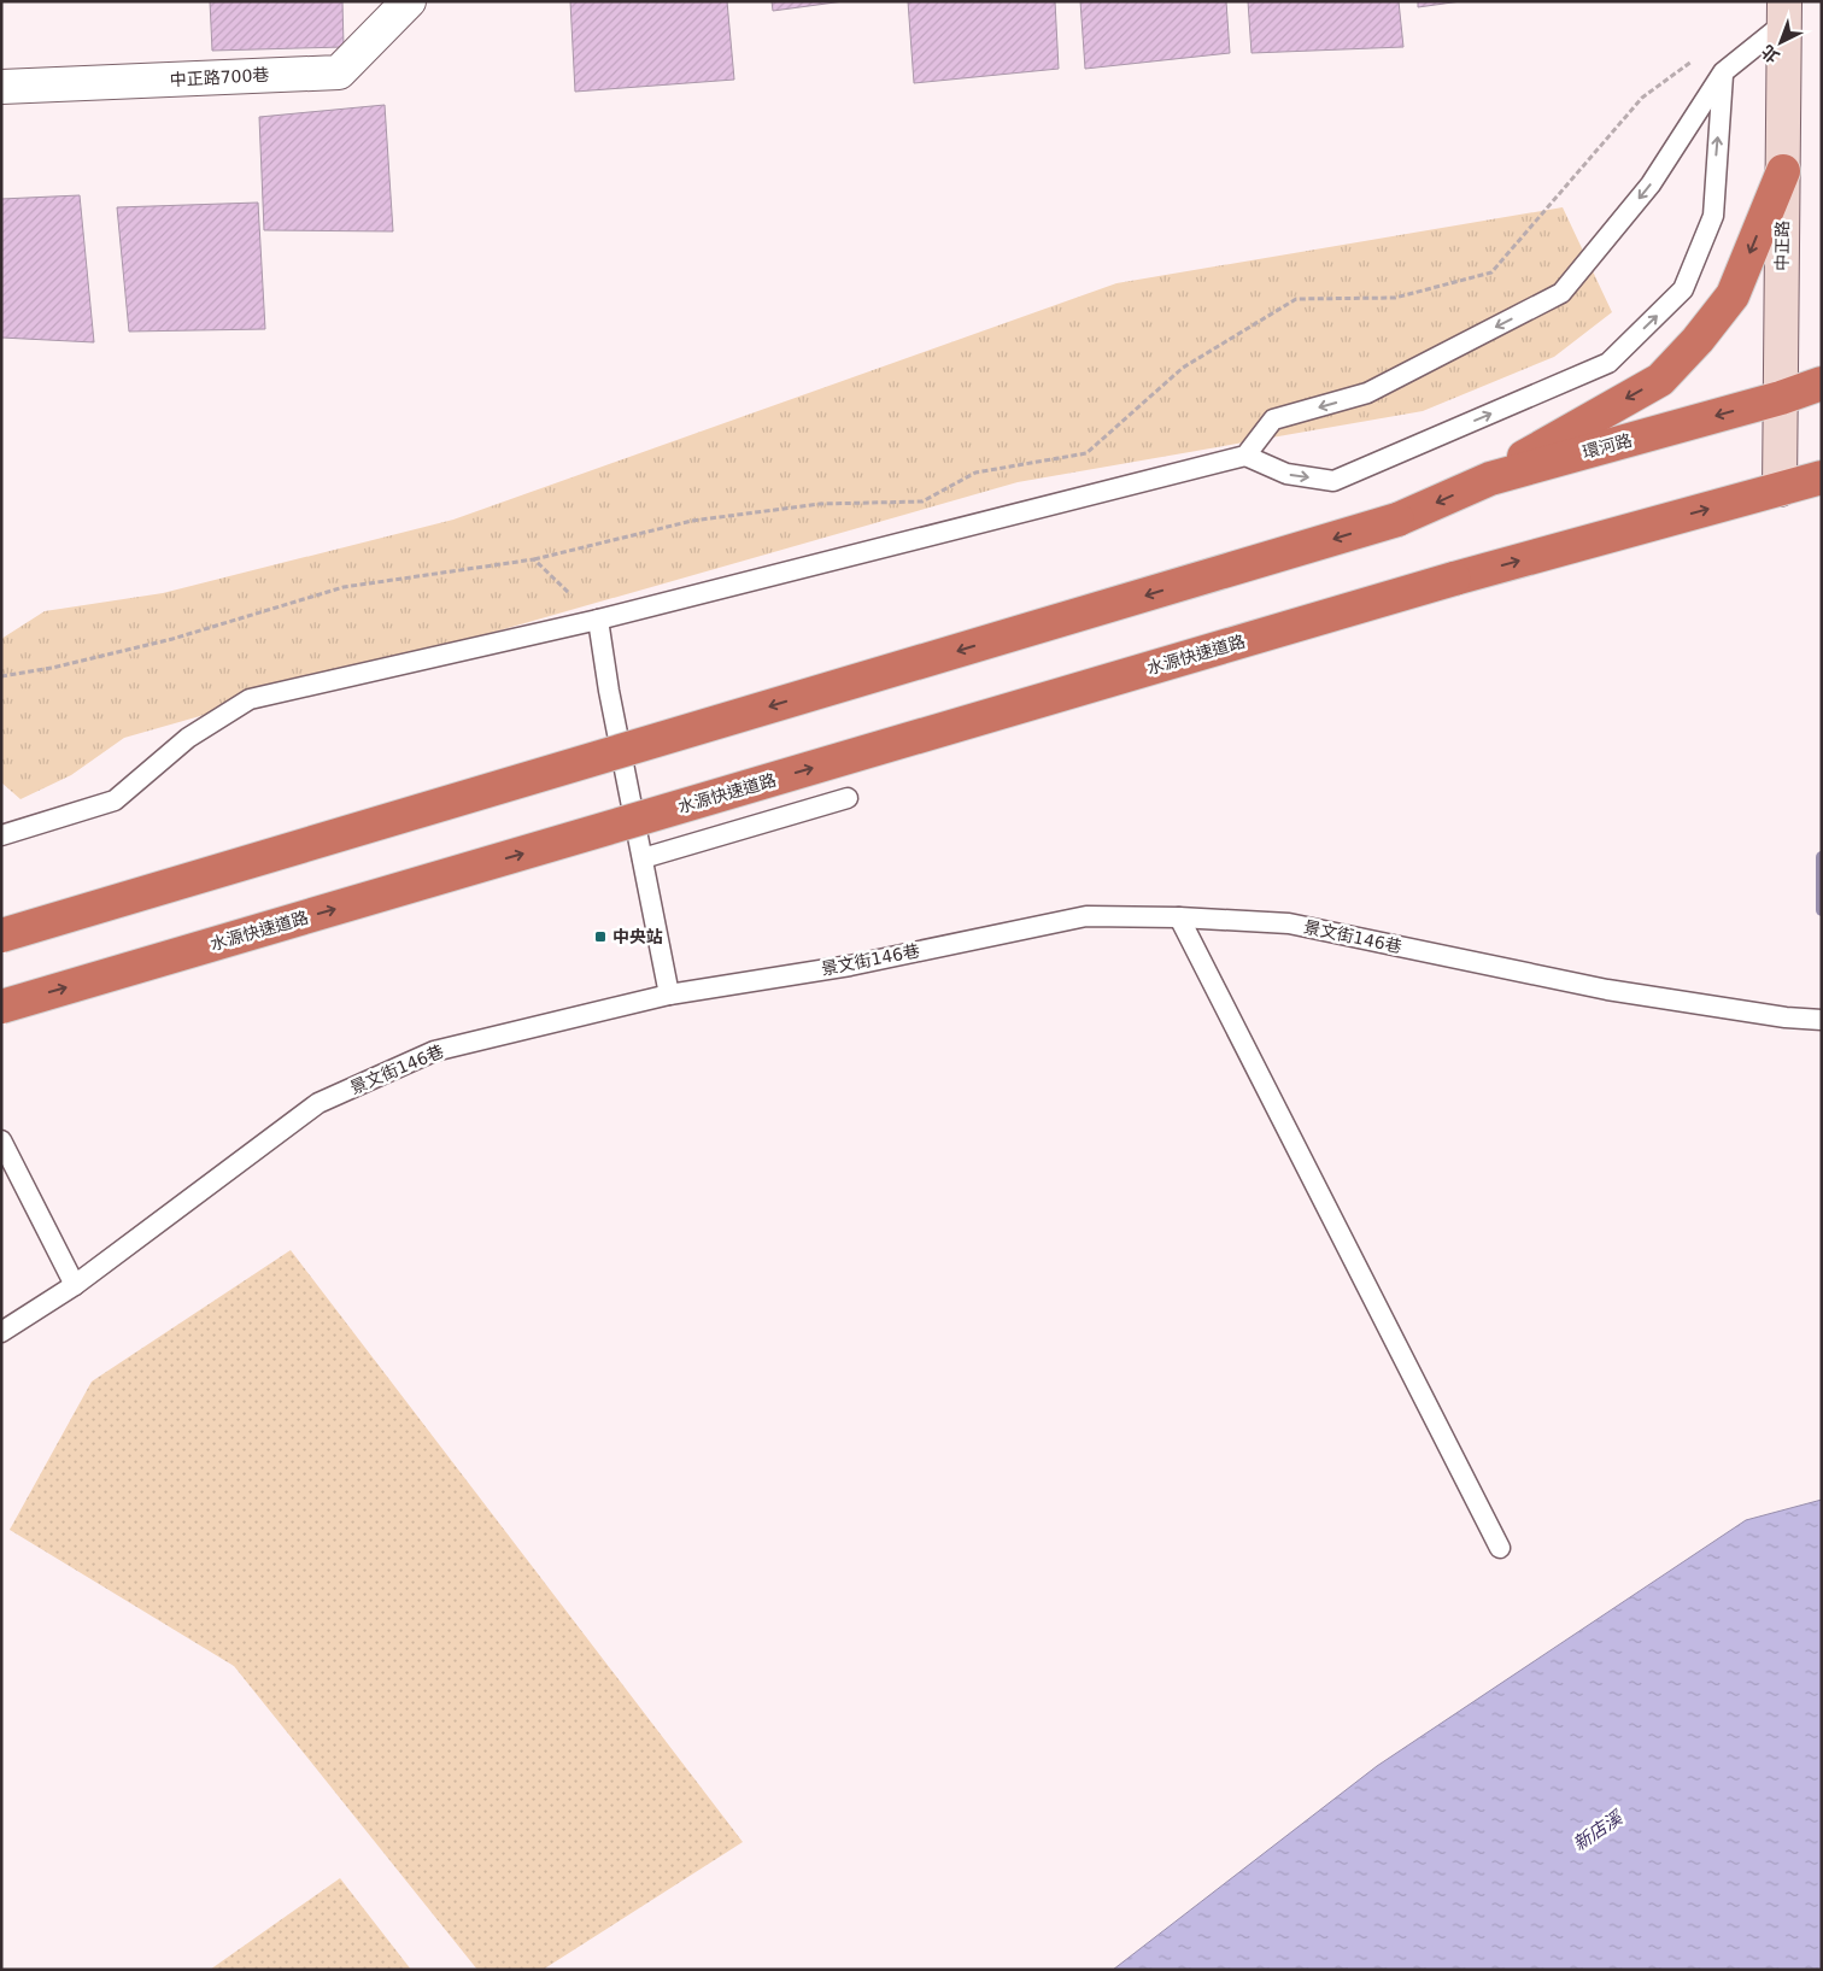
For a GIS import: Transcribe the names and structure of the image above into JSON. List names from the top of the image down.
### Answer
{
  "streets": {
    "highway": ["環河路", "水源快速道路"],
    "street": ["中正路700巷", "中正路"],
    "lane": ["景文街146巷"]
  },
  "crossings": [
    ["中正路", "環河路"],
    ["中正路", "水源快速道路"]
  ],
  "one_way": ["環河路", "水源快速道路"],
  "water": ["新店溪"],
  "places": {
    "transit": ["中央站"]
  },
  "north": "bottom left"
}
